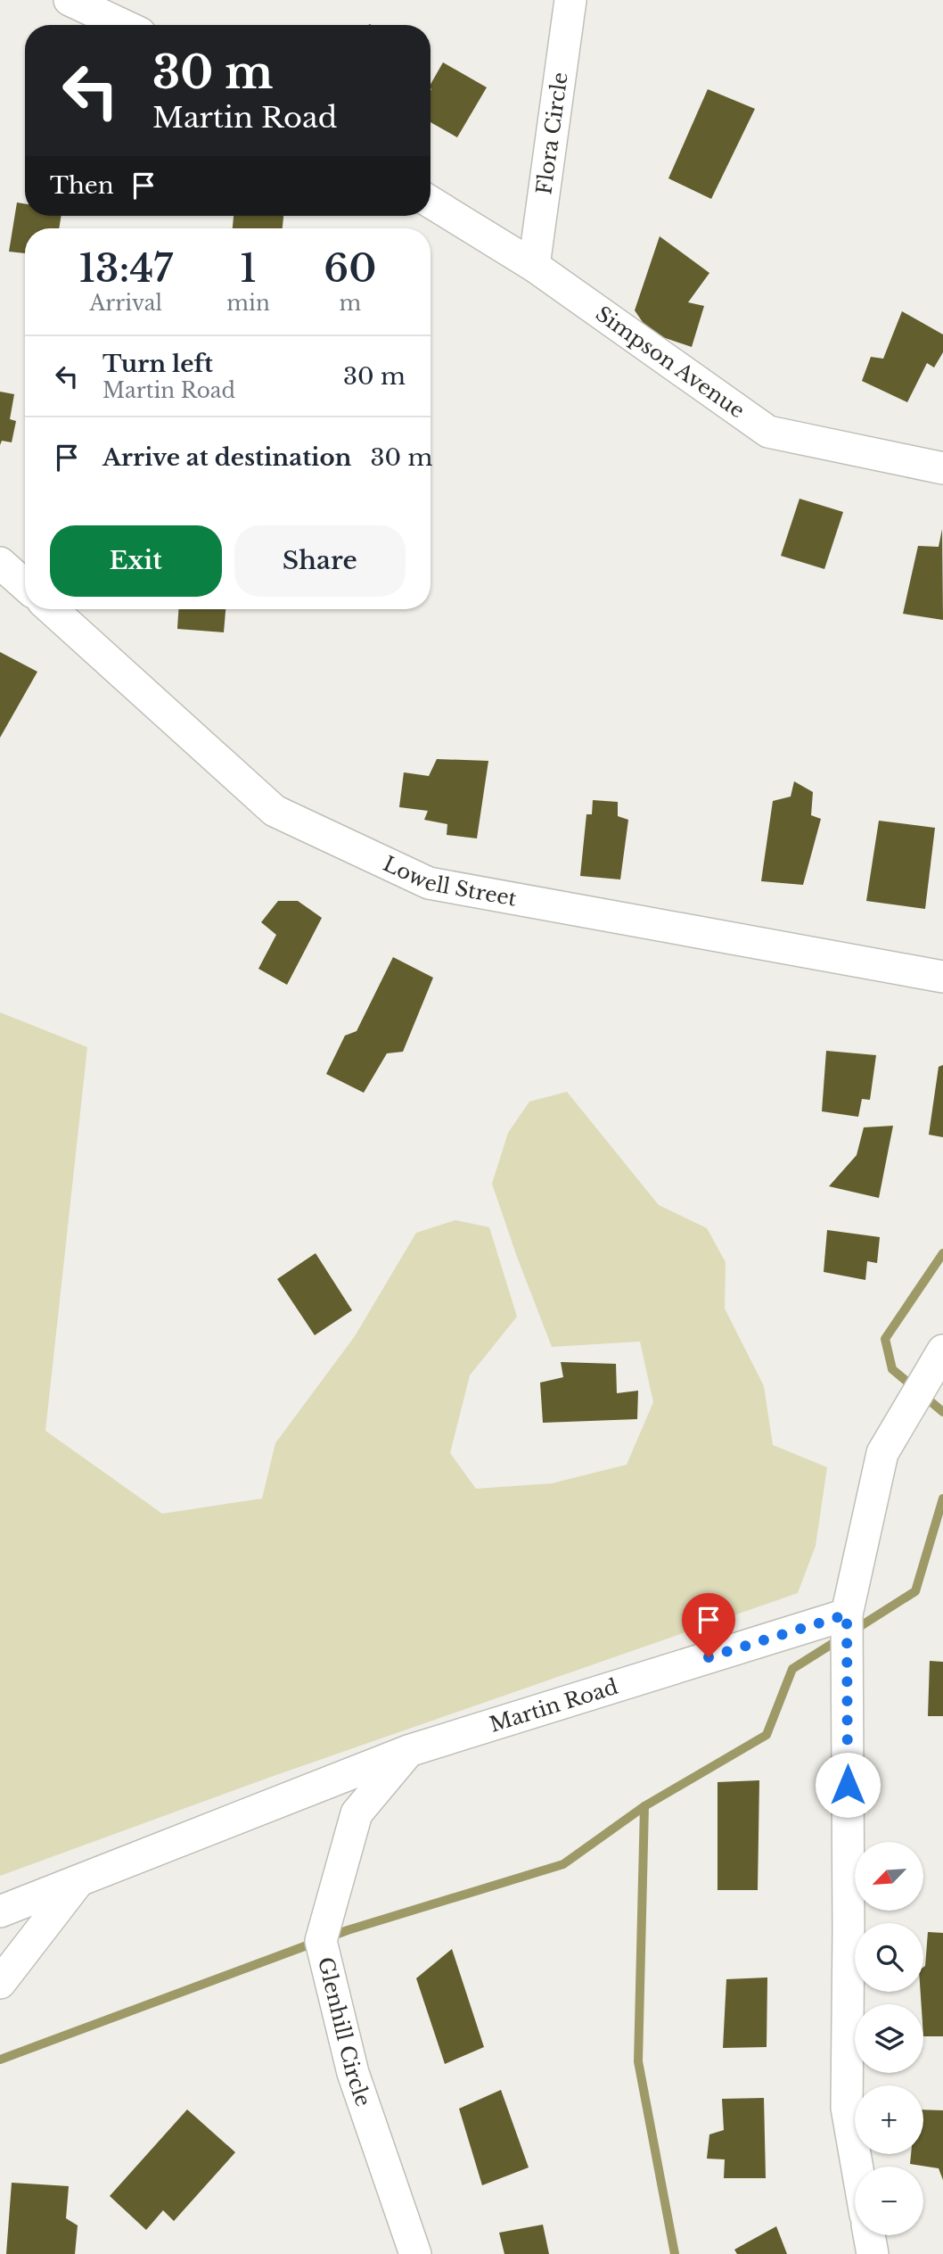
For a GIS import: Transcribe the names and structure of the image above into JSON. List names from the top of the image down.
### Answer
{
  "streets": {
    "street": [
      "Flora Circle",
      "Simpson Avenue",
      "Lowell Street",
      "Martin Road",
      "Glenhill Circle"
    ]
  },
  "crossings": [
    ["Flora Circle", "Simpson Avenue"],
    ["Martin Road", "Glenhill Circle"]
  ],
  "north": "bottom left",
  "page": {
    "turn": ["30 m", "Martin Road"],
    "then": "Then",
    "eta": [
      "13:47",
      "Arrival",
      "1",
      "min",
      "60",
      "m"
    ],
    "list": [
      {
        "name": "Turn left",
        "note": "Martin Road",
        "value": "30 m"
      },
      {
        "name": "Arrive at destination",
        "value": "30 m"
      }
    ],
    "buttons": ["Exit", "Share"],
    "map_buttons": ["+", "−"]
  }
}
